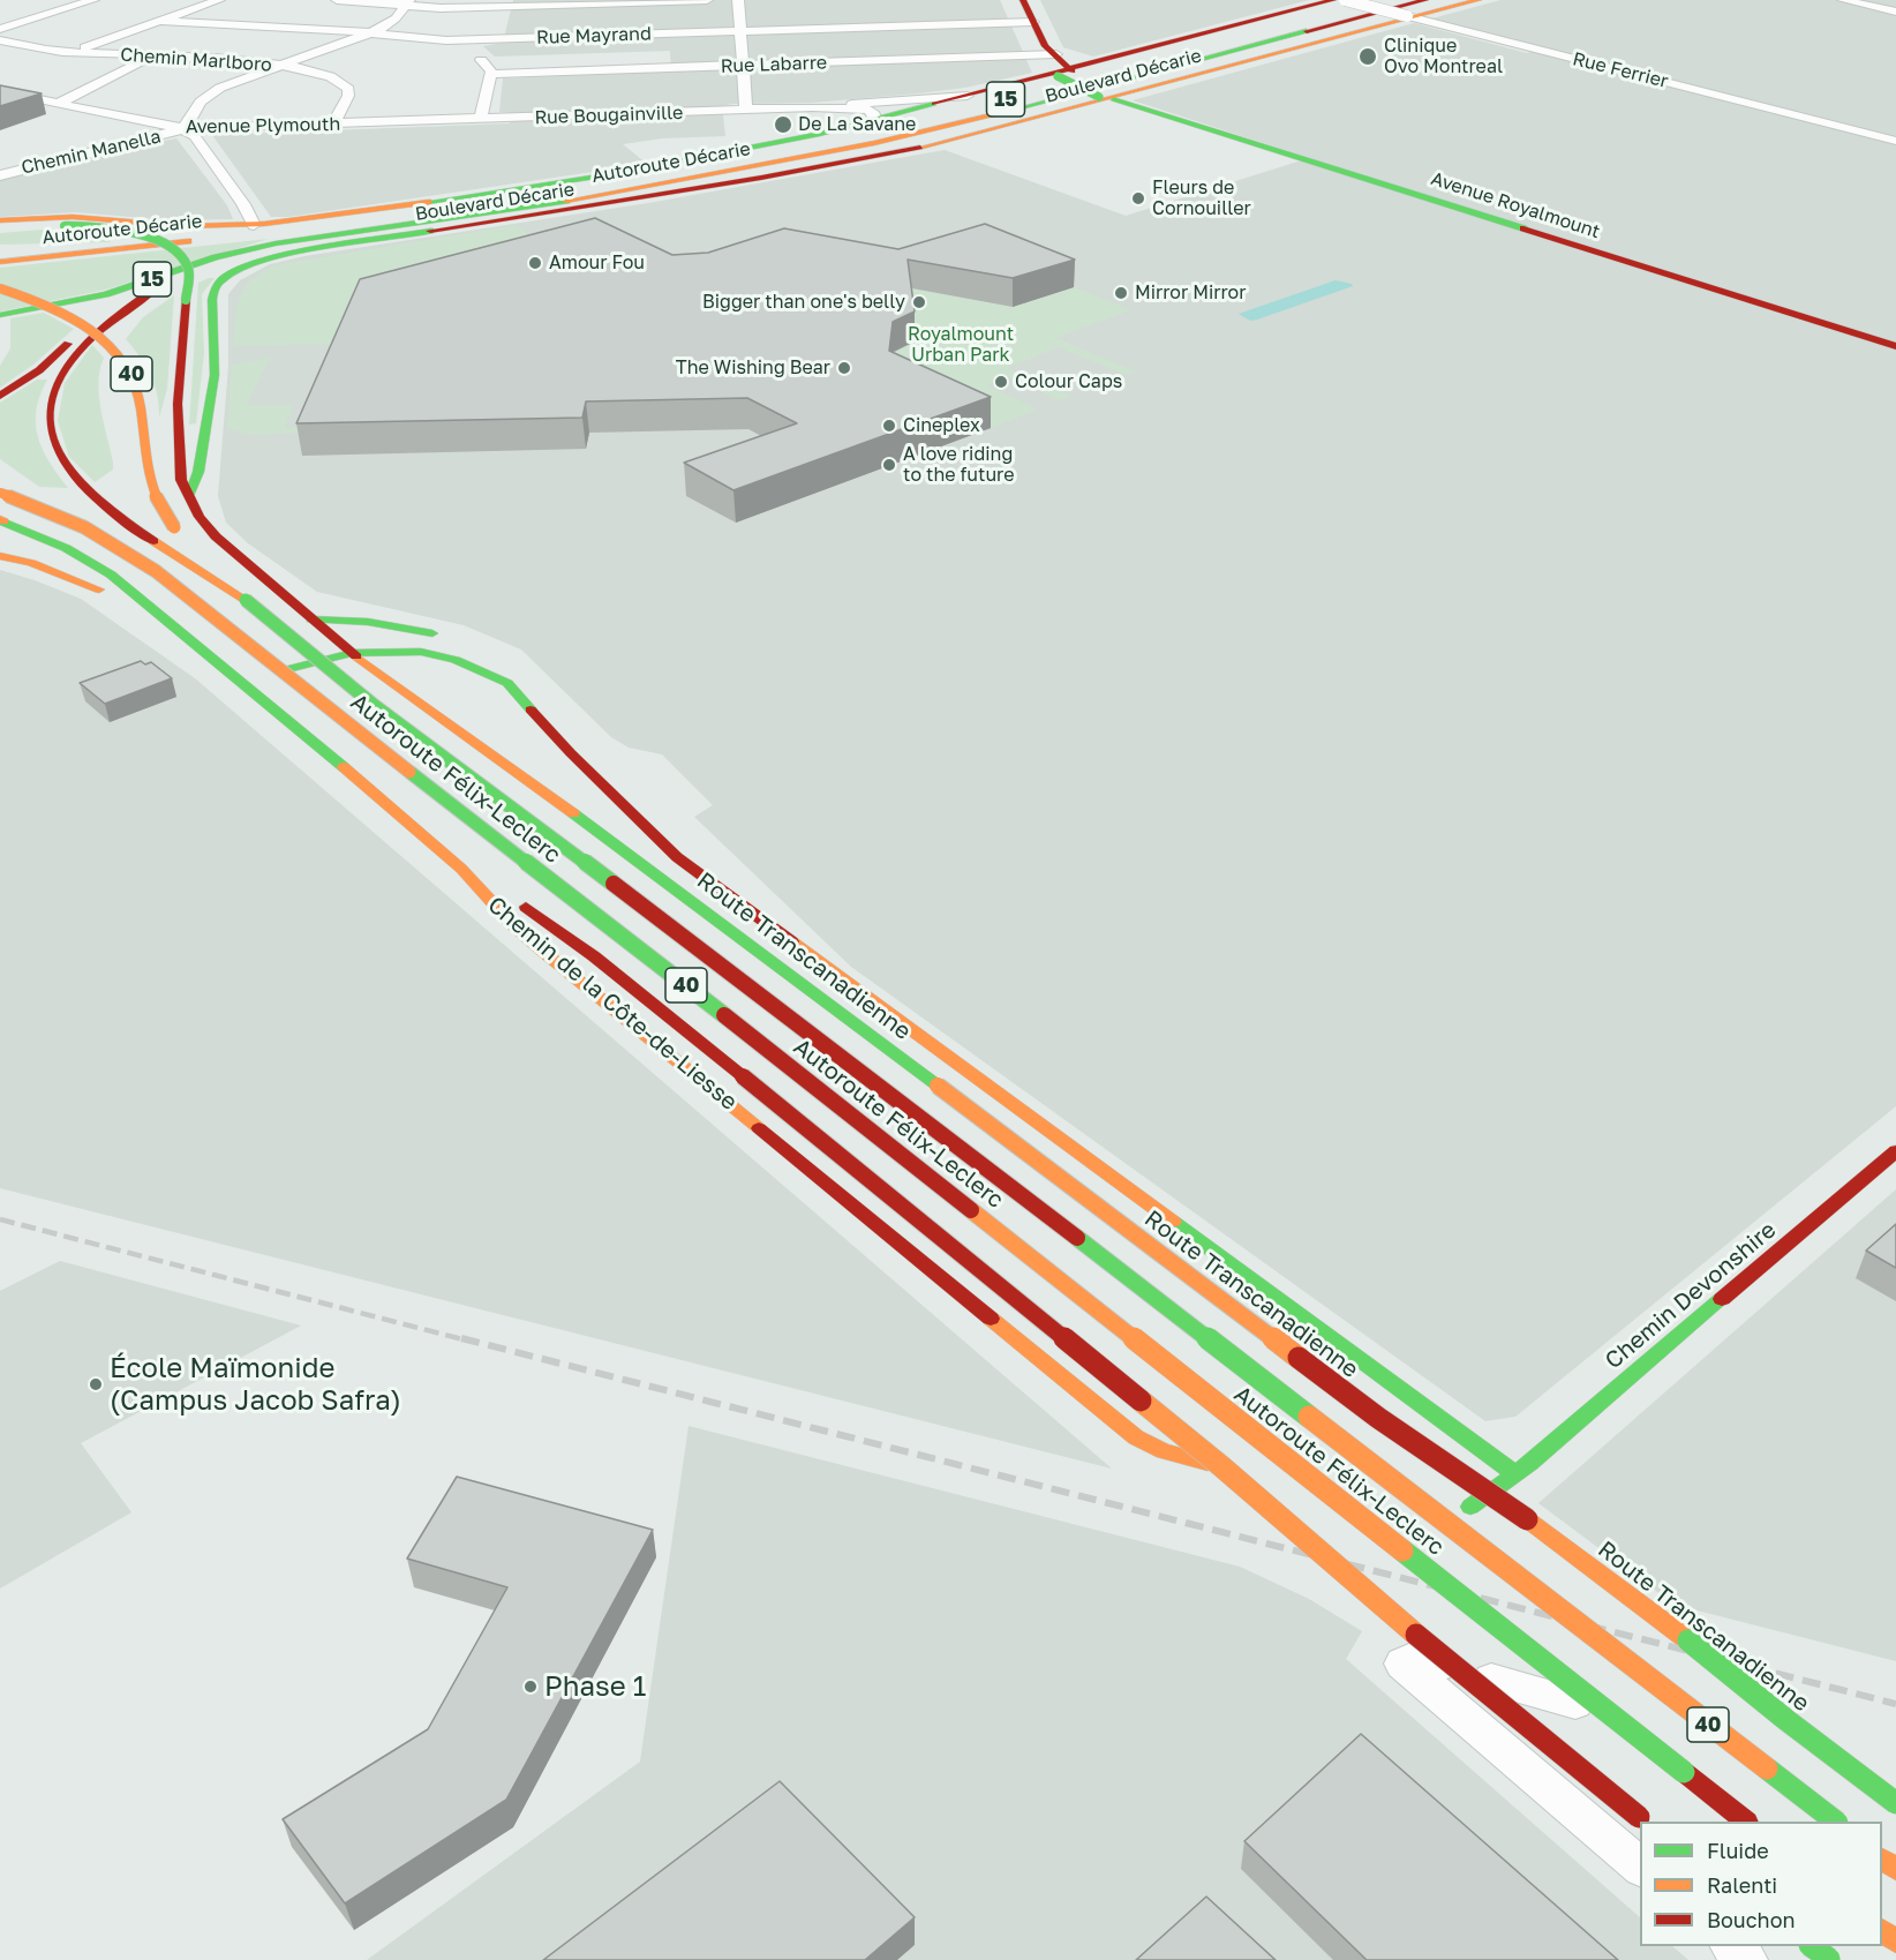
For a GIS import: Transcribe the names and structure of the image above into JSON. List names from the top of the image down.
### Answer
{
  "streets": {
    "main road": [
      "Boulevard Décarie",
      "15",
      "Autoroute Décarie",
      "Avenue Royalmount",
      "40",
      "Autoroute Félix-Leclerc",
      "Route Transcanadienne",
      "Chemin de la Côte-de-Liesse",
      "Chemin Devonshire"
    ],
    "street": [
      "Rue Mayrand",
      "Chemin Marlboro",
      "Rue Labarre",
      "Rue Ferrier",
      "Rue Bougainville",
      "Avenue Plymouth",
      "Chemin Manella"
    ]
  },
  "crossings": [
    ["Chemin Marlboro", "Avenue Plymouth"],
    ["Rue Ferrier", "Boulevard Décarie"],
    ["Boulevard Décarie", "Rue Bougainville"],
    ["Boulevard Décarie", "Avenue Royalmount"],
    ["15", "Autoroute Décarie"],
    ["Rue Bougainville", "Avenue Plymouth"],
    ["Avenue Plymouth", "Chemin Manella"],
    ["40", "Autoroute Félix-Leclerc"]
  ],
  "parks": ["Royalmount Urban Park"],
  "places": [
    "Clinique Ovo Montreal",
    "De La Savane",
    "Fleurs de Cornouiller",
    "Amour Fou",
    "Mirror Mirror",
    "Bigger than one's belly",
    "The Wishing Bear",
    "Colour Caps",
    "Cineplex",
    "A love riding to the future",
    "École Maïmonide (Campus Jacob Safra)",
    "Phase 1"
  ],
  "legend": ["Fluide", "Ralenti", "Bouchon"]
}
